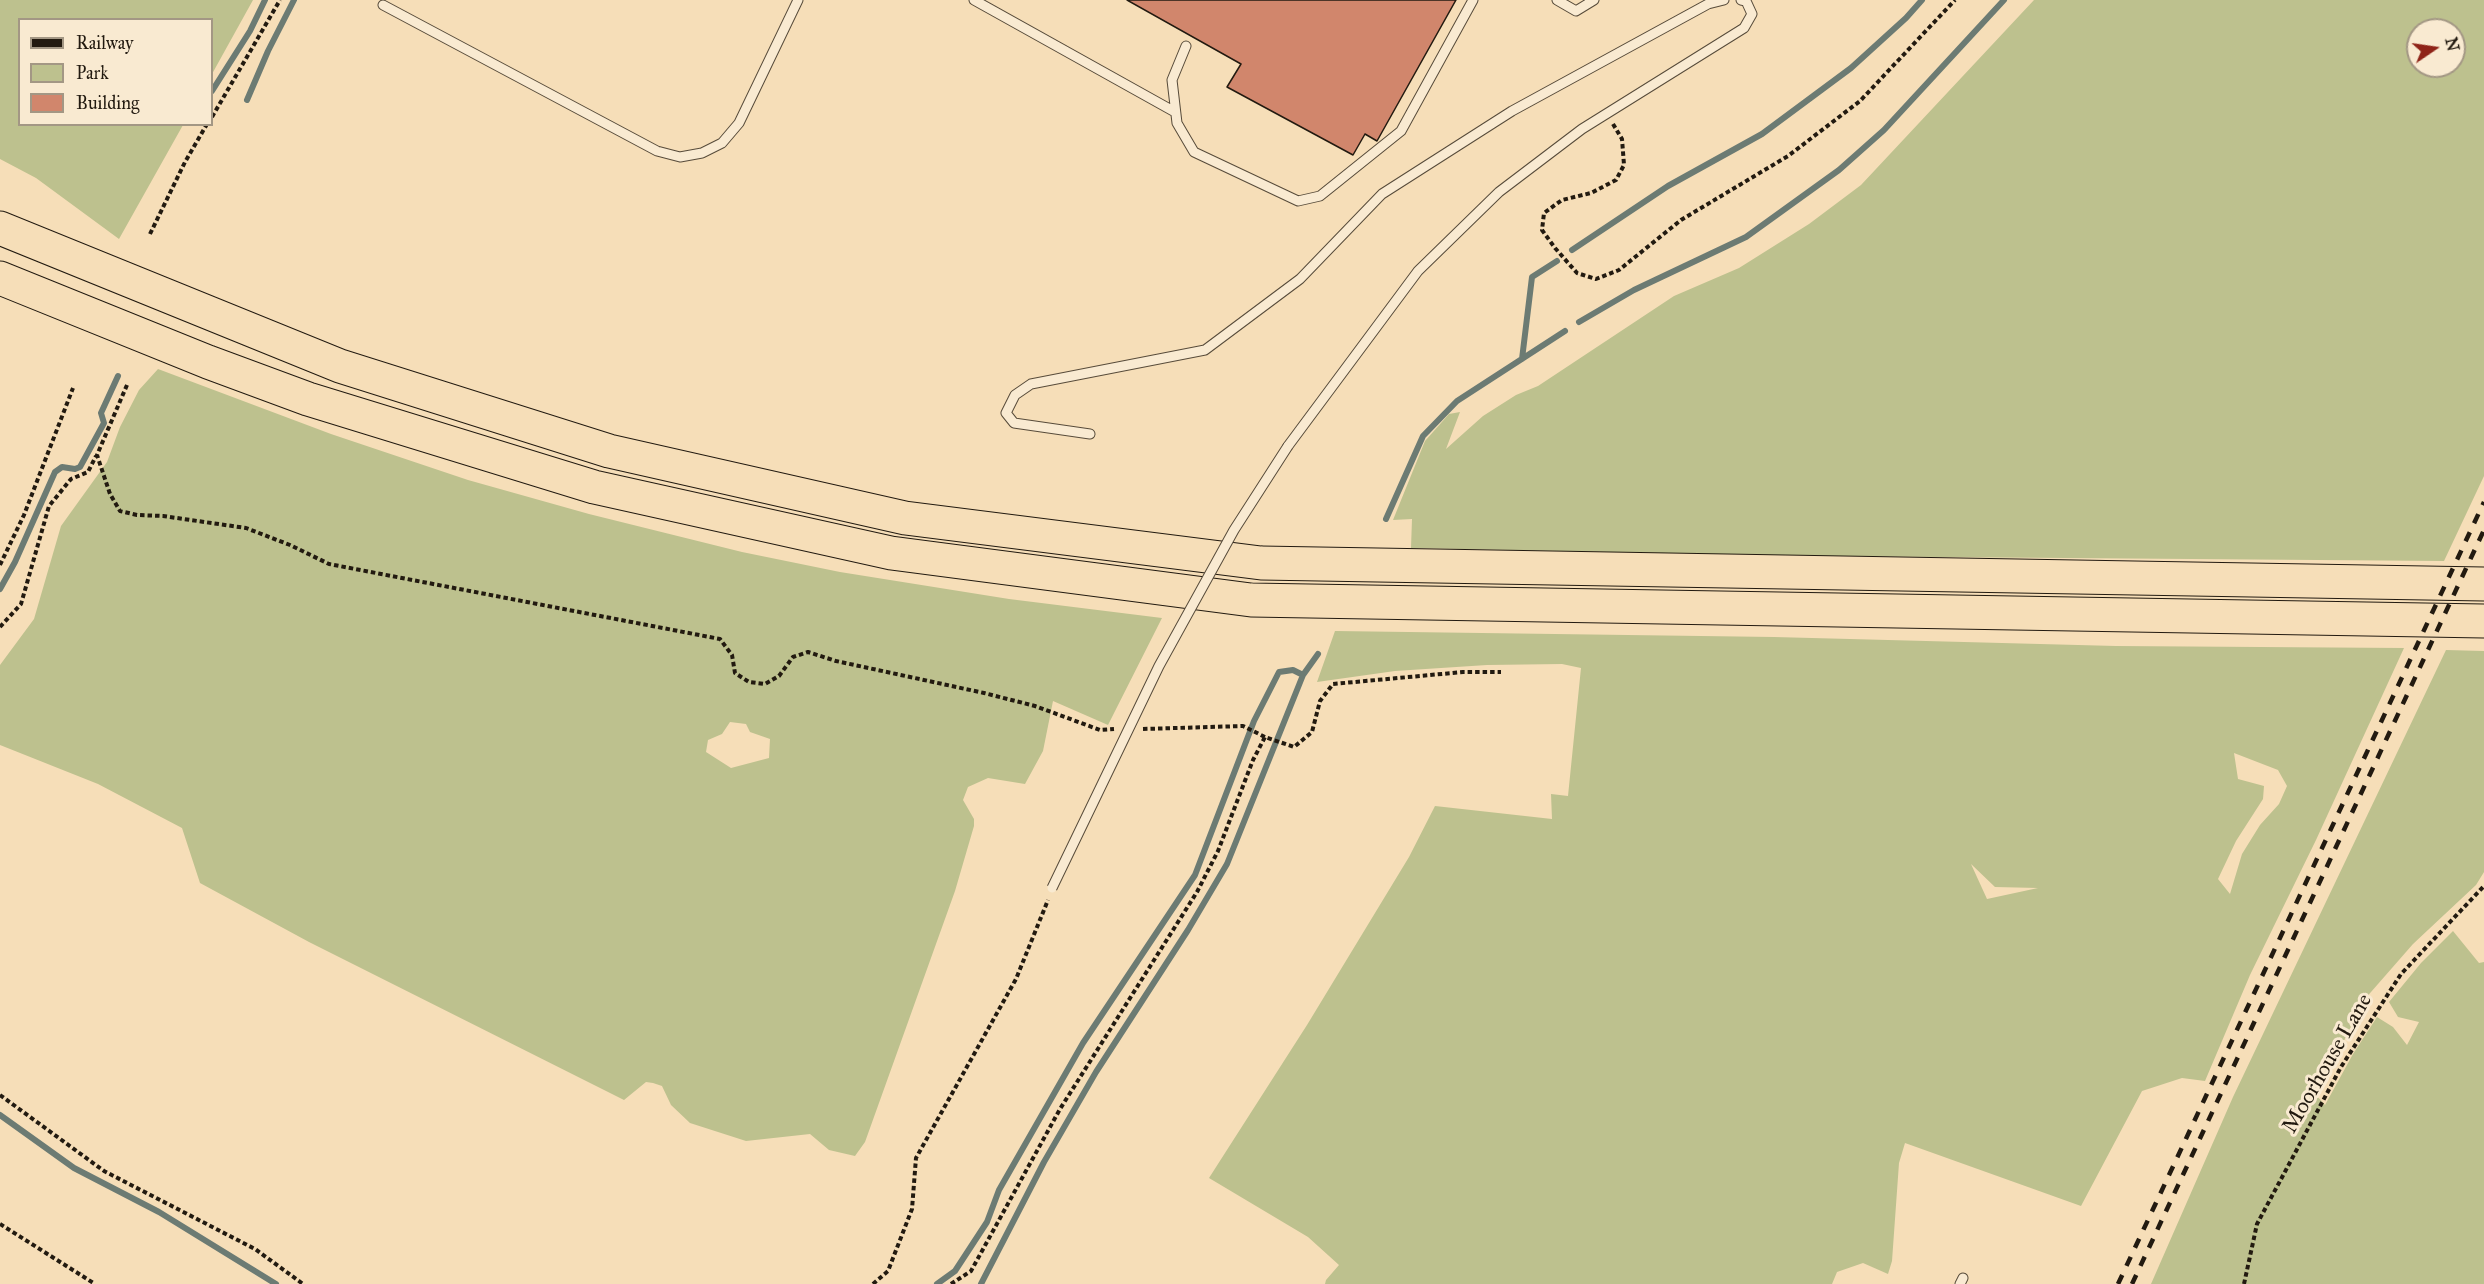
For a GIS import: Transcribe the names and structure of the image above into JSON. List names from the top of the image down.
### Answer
{
  "streets": {
    "path": ["Moorhouse Lane"]
  },
  "legend": ["Railway", "Park", "Building"],
  "north": "right"
}
